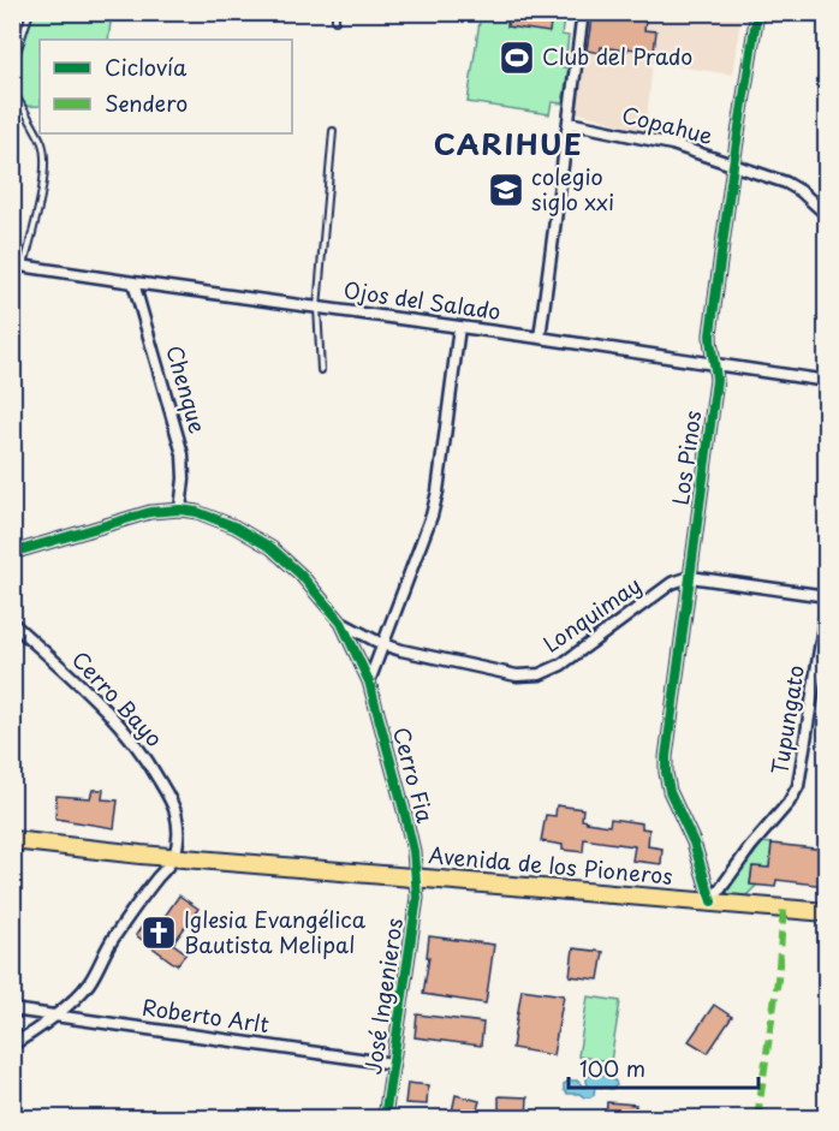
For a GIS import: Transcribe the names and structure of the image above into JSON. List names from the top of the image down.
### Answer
{
  "streets": {
    "main road": ["Avenida de los Pioneros"],
    "street": [
      "Copahue",
      "Ojos del Salado",
      "Chenque",
      "Los Pinos",
      "Lonquimay",
      "Cerro Bayo",
      "Tupungato",
      "Cerro Fia",
      "José Ingenieros",
      "Roberto Arlt"
    ]
  },
  "crossings": [
    ["Copahue", "Los Pinos"],
    ["Ojos del Salado", "Chenque"],
    ["Ojos del Salado", "Los Pinos"],
    ["Chenque", "Lonquimay"],
    ["Los Pinos", "Lonquimay"],
    ["Los Pinos", "Tupungato"],
    ["Los Pinos", "Avenida de los Pioneros"],
    ["Lonquimay", "Cerro Fia"],
    ["Cerro Bayo", "Avenida de los Pioneros"],
    ["Tupungato", "Avenida de los Pioneros"],
    ["Cerro Fia", "Avenida de los Pioneros"],
    ["Cerro Fia", "José Ingenieros"],
    ["Avenida de los Pioneros", "José Ingenieros"],
    ["José Ingenieros", "Roberto Arlt"]
  ],
  "districts": ["CARIHUE"],
  "places": {
    "sports": ["Club del Prado"],
    "school or university": ["colegio siglo xxi"],
    "church": ["Iglesia Evangélica Bautista Melipal"]
  },
  "legend": ["Ciclovía", "Sendero"],
  "scale_bar": "100 m"
}
